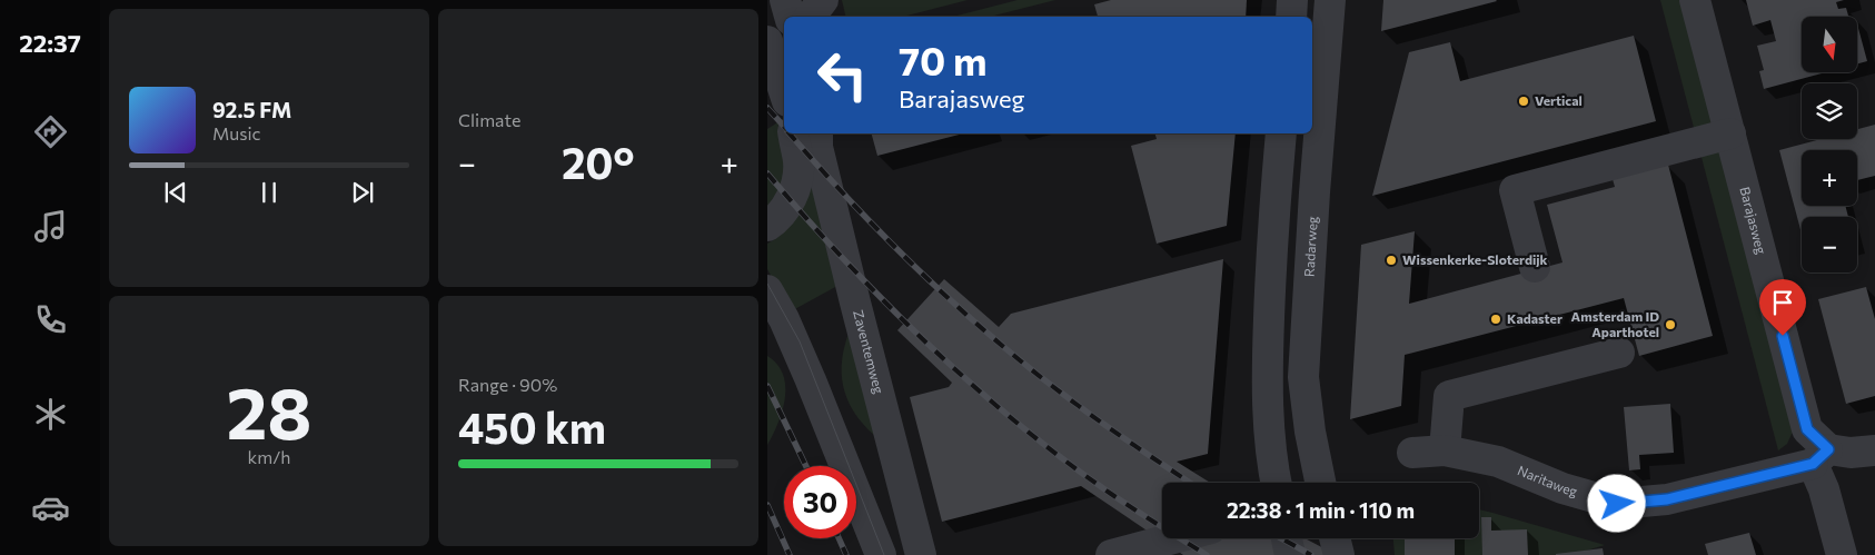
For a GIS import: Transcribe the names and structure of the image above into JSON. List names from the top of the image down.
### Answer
{
  "streets": {
    "street": [
      "Barajasweg",
      "Radarweg",
      "Zaventemweg",
      "Naritaweg"
    ]
  },
  "crossings": [
    ["Barajasweg", "Naritaweg"]
  ],
  "places": [
    "Vertical",
    "Wissenkerke-Sloterdijk",
    "Kadaster",
    "Amsterdam ID Aparthotel"
  ],
  "north": "bottom",
  "page": {
    "tabs": "22:37",
    "tile": [
      "Climate",
      ["28", "km/h"],
      ["Range · 90%", "450 km"]
    ],
    "map_buttons": ["+", "−"],
    "turn": ["70 m", "Barajasweg"],
    "song": ["92.5 FM", "Music"],
    "heat": ["−", "20°", "+"],
    "limit": "30",
    "trip": "22:38 · 1 min · 110 m"
  }
}
